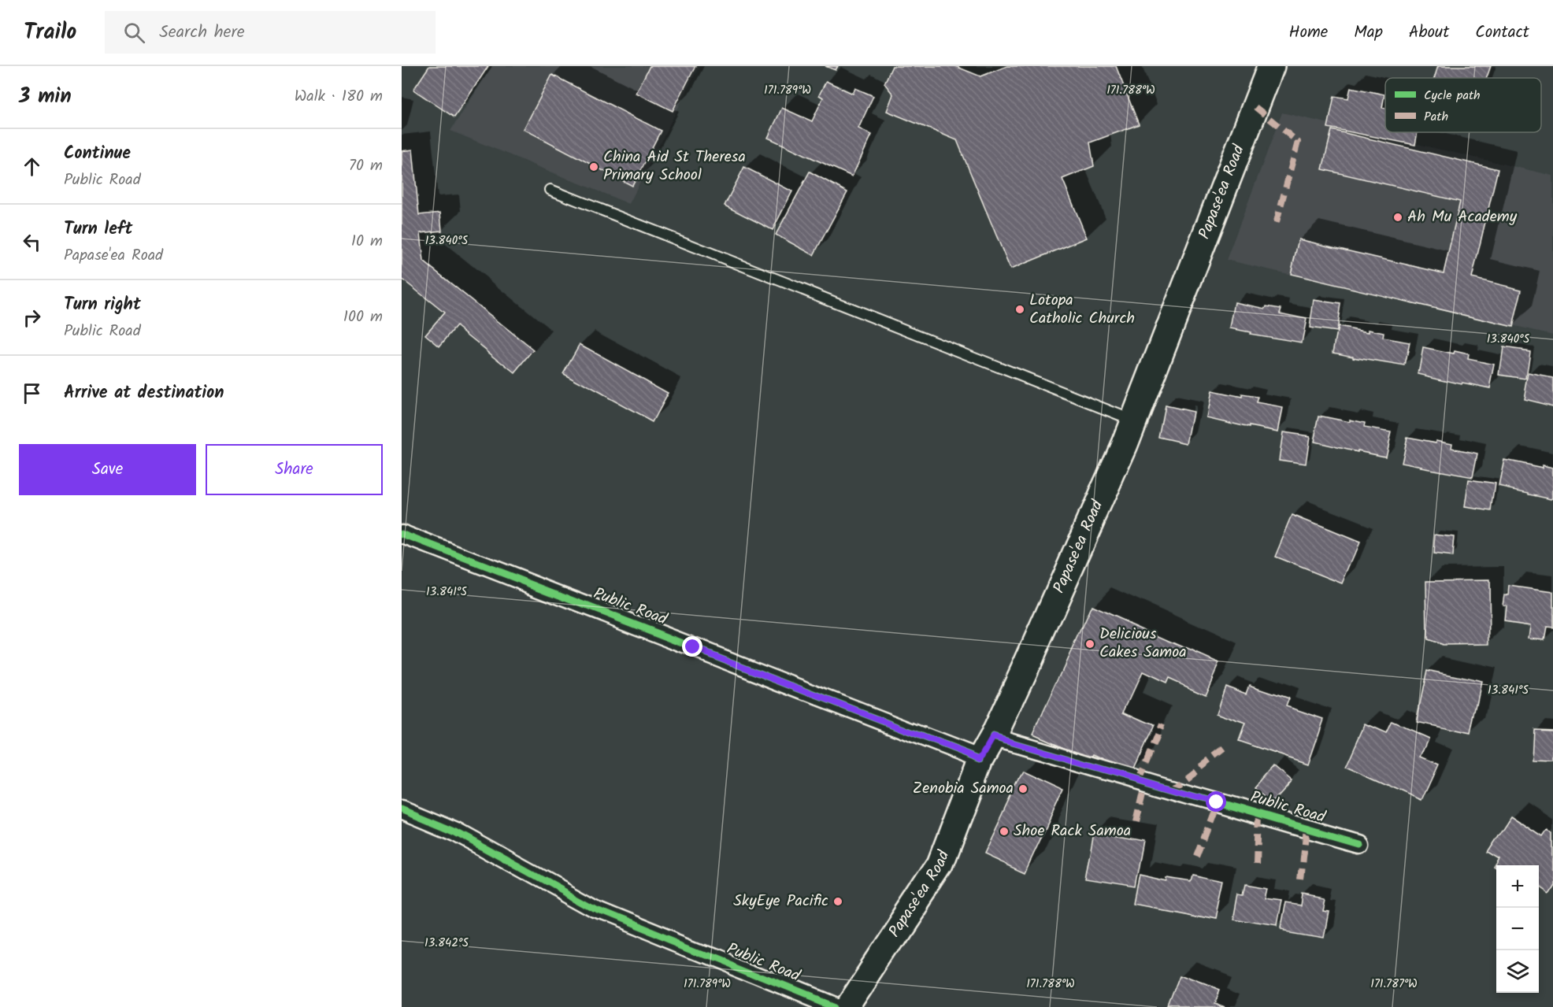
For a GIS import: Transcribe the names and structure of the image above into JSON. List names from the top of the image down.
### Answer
{
  "streets": {
    "main road": ["Papase'ea Road"],
    "street": ["Public Road"]
  },
  "crossings": [
    ["Papase'ea Road", "Public Road"]
  ],
  "places": [
    "China Aid St Theresa Primary School",
    "Ah Mu Academy",
    "Lotopa Catholic Church",
    "Delicious Cakes Samoa",
    "Zenobia Samoa",
    "Shoe Rack Samoa",
    "SkyEye Pacific"
  ],
  "legend": ["Cycle path", "Path"],
  "page": {
    "header": "Trailo",
    "search": "Search here",
    "nav": [
      "Home",
      "Map",
      "About",
      "Contact"
    ],
    "heading": ["3 min", "Walk · 180 m"],
    "list": [
      ["Continue", "Public Road", "70 m"],
      ["Turn left", "Papase'ea Road", "10 m"],
      ["Turn right", "Public Road", "100 m"],
      "Arrive at destination"
    ],
    "buttons": ["Save", "Share"],
    "map_buttons": ["+", "−"]
  },
  "coordinates": [
    "171.788°W",
    "171.789°W",
    "13.840°S",
    "13.841°S",
    "13.842°S",
    "171.787°W"
  ]
}
